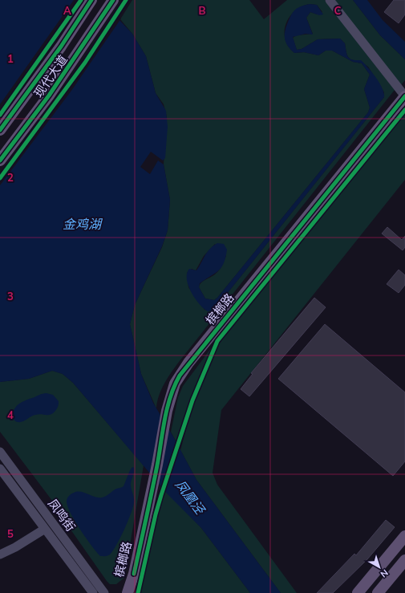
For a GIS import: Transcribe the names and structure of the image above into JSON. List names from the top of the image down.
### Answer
{
  "streets": {
    "main road": ["现代大道", "槟榔路"],
    "street": ["凤鸣街"]
  },
  "water": ["金鸡湖", "凤凰泾"],
  "north": "bottom right",
  "grid": {
    "columns": ["A", "B", "C"],
    "rows": [
      "1",
      "2",
      "3",
      "4",
      "5"
    ]
  }
}
